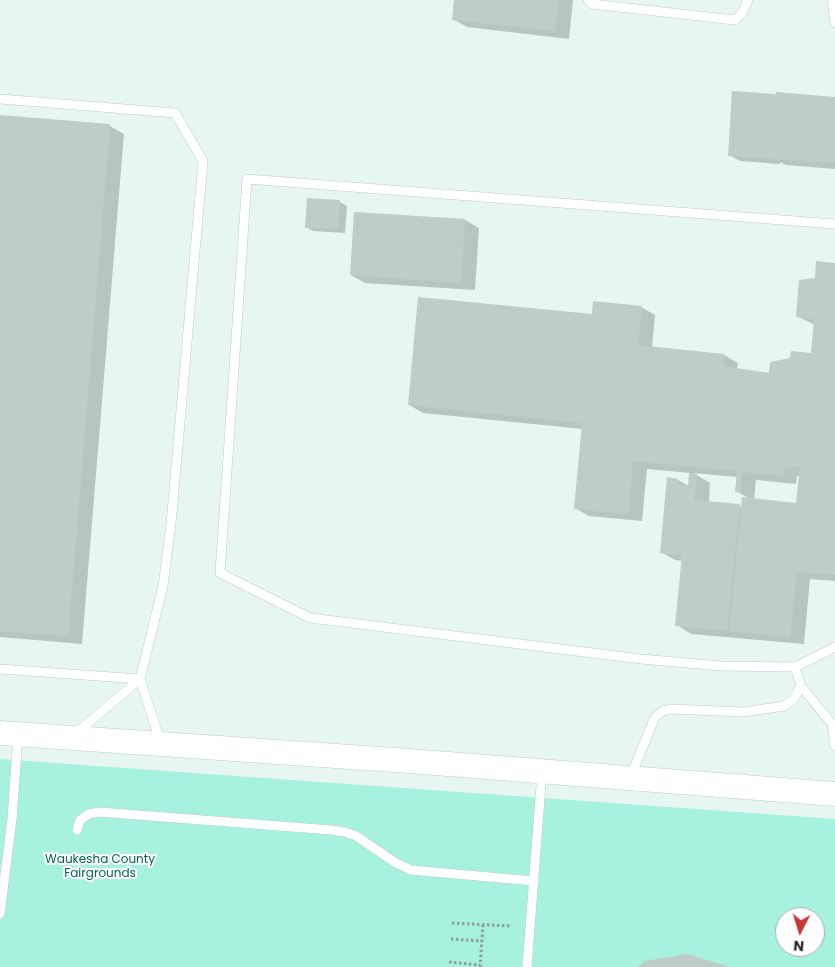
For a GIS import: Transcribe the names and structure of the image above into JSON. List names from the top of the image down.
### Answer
{
  "parks": ["Waukesha County Fairgrounds"],
  "north": "bottom"
}
